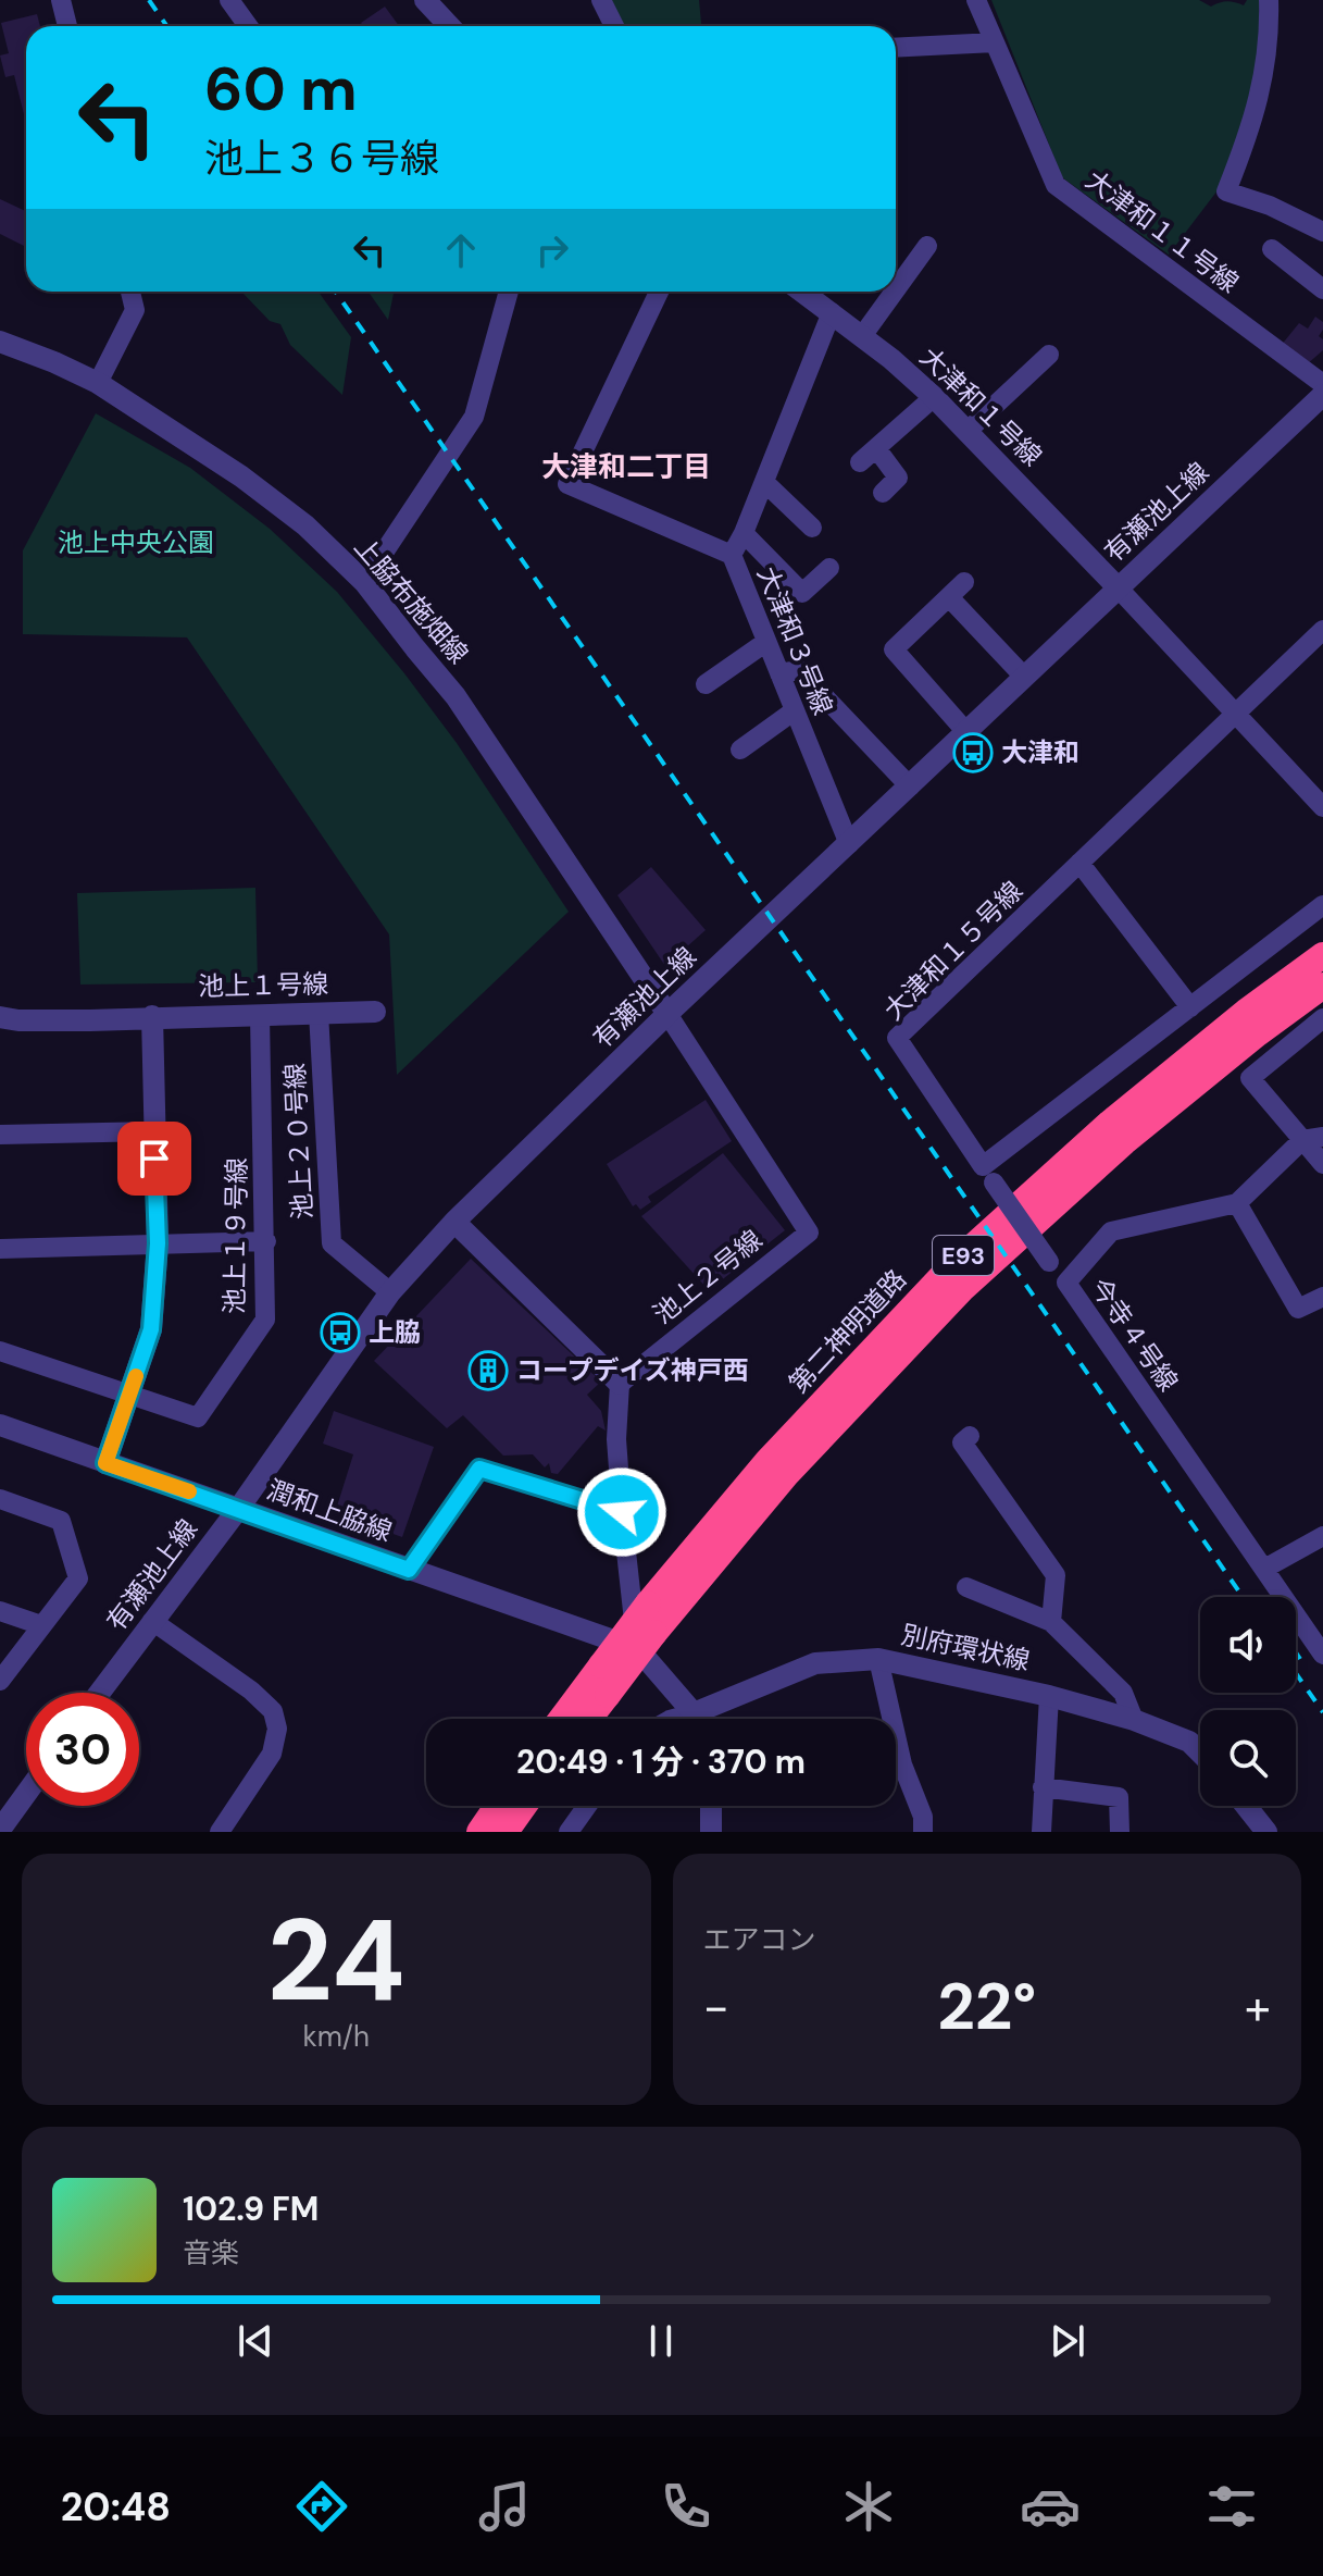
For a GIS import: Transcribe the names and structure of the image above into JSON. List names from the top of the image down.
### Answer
{
  "streets": {
    "highway": ["E93", "第二神明道路"],
    "street": [
      "大津和１１号線",
      "大津和１号線",
      "有瀬池上線",
      "上脇布施畑線",
      "大津和３号線",
      "大津和１５号線",
      "池上１号線",
      "池上２０号線",
      "池上１９号線",
      "池上２号線",
      "今寺４号線",
      "潤和上脇線",
      "別府環状線"
    ]
  },
  "crossings": [
    ["大津和１号線", "有瀬池上線"],
    ["大津和１号線", "大津和３号線"],
    ["有瀬池上線", "上脇布施畑線"],
    ["有瀬池上線", "大津和３号線"],
    ["有瀬池上線", "池上２０号線"],
    ["有瀬池上線", "池上２号線"],
    ["有瀬池上線", "潤和上脇線"],
    ["上脇布施畑線", "池上２号線"],
    ["池上１号線", "池上２０号線"],
    ["池上１号線", "池上１９号線"],
    ["第二神明道路", "潤和上脇線"]
  ],
  "districts": ["大津和二丁目"],
  "parks": ["池上中央公園"],
  "places": {
    "bus stop": ["大津和", "上脇"],
    "building": ["コープデイズ神戸西"]
  },
  "page": {
    "turn": ["60 m", "池上３６号線"],
    "limit": "30",
    "trip": "20:49 · 1 分 · 370 m",
    "tile": [
      ["24", "km/h"],
      "エアコン"
    ],
    "heat": ["−", "22°", "+"],
    "song": ["102.9 FM", "音楽"],
    "tabs": "20:48"
  }
}
